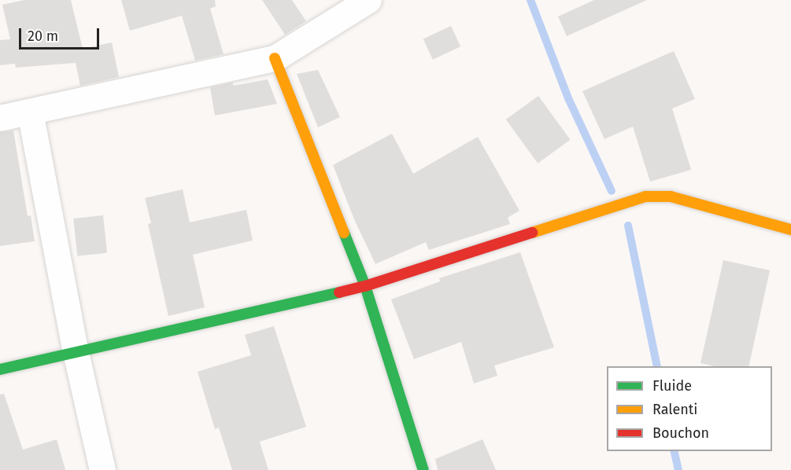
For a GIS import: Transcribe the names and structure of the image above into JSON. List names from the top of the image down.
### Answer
{
  "legend": ["Fluide", "Ralenti", "Bouchon"],
  "scale_bar": "20 m"
}
